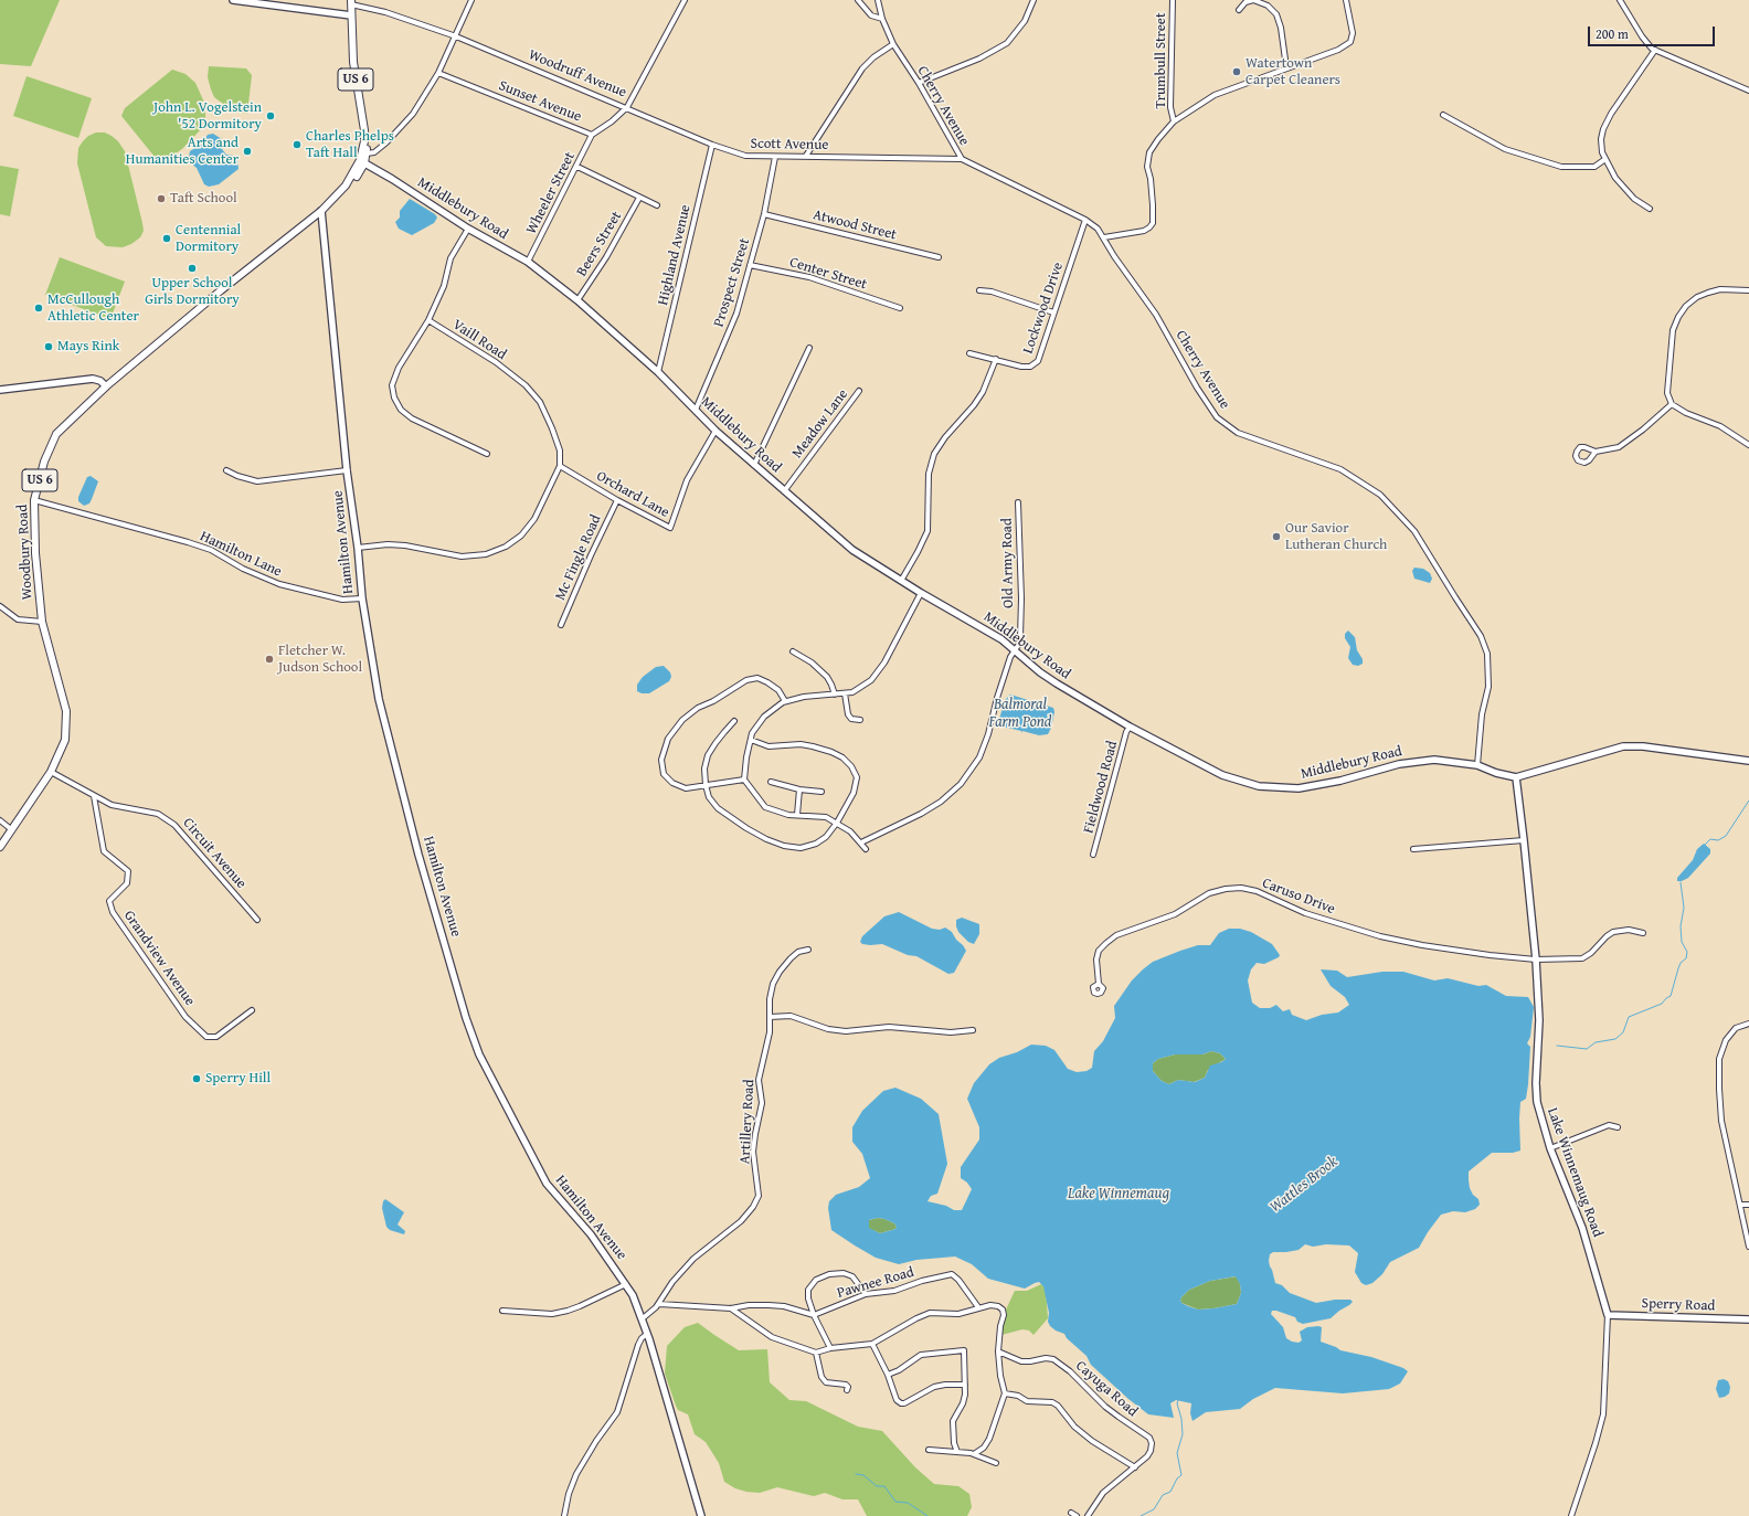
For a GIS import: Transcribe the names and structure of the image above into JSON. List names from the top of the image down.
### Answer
{
  "streets": {
    "main road": ["US 6", "Woodbury Road"],
    "street": [
      "Trumbull Street",
      "Woodruff Avenue",
      "Sunset Avenue",
      "Cherry Avenue",
      "Scott Avenue",
      "Wheeler Street",
      "Middlebury Road",
      "Atwood Street",
      "Beers Street",
      "Highland Avenue",
      "Center Street",
      "Prospect Street",
      "Lockwood Drive",
      "Vaill Road",
      "Meadow Lane",
      "Orchard Lane",
      "Hamilton Avenue",
      "Hamilton Lane",
      "Mc Fingle Road",
      "Old Army Road",
      "Fieldwood Road",
      "Circuit Avenue",
      "Caruso Drive",
      "Grandview Avenue",
      "Artillery Road",
      "Lake Winnemaug Road",
      "Pawnee Road",
      "Sperry Road",
      "Cayuga Road"
    ]
  },
  "crossings": [
    ["Woodruff Avenue", "US 6"],
    ["Woodruff Avenue", "Sunset Avenue"],
    ["Woodruff Avenue", "Scott Avenue"],
    ["US 6", "Woodbury Road"],
    ["Sunset Avenue", "Scott Avenue"],
    ["Sunset Avenue", "Wheeler Street"],
    ["Cherry Avenue", "Scott Avenue"],
    ["Cherry Avenue", "Middlebury Road"],
    ["Cherry Avenue", "Lockwood Drive"],
    ["Scott Avenue", "Highland Avenue"],
    ["Scott Avenue", "Prospect Street"],
    ["Wheeler Street", "Middlebury Road"],
    ["Middlebury Road", "Beers Street"],
    ["Middlebury Road", "Highland Avenue"],
    ["Middlebury Road", "Prospect Street"],
    ["Middlebury Road", "Meadow Lane"],
    ["Middlebury Road", "Orchard Lane"],
    ["Middlebury Road", "Woodbury Road"],
    ["Middlebury Road", "Old Army Road"],
    ["Middlebury Road", "Fieldwood Road"],
    ["Middlebury Road", "Lake Winnemaug Road"],
    ["Atwood Street", "Prospect Street"],
    ["Center Street", "Prospect Street"],
    ["Vaill Road", "Orchard Lane"],
    ["Orchard Lane", "Mc Fingle Road"],
    ["Hamilton Avenue", "Woodbury Road"],
    ["Hamilton Avenue", "Hamilton Lane"],
    ["Hamilton Avenue", "Artillery Road"],
    ["Woodbury Road", "Hamilton Lane"],
    ["Woodbury Road", "Circuit Avenue"],
    ["Circuit Avenue", "Grandview Avenue"],
    ["Caruso Drive", "Lake Winnemaug Road"],
    ["Lake Winnemaug Road", "Sperry Road"]
  ],
  "water": ["Balmoral Farm Pond", "Wattles Brook", "Lake Winnemaug"],
  "places": [
    "Watertown Carpet Cleaners",
    "John L. Vogelstein '52 Dormitory",
    "Charles Phelps Taft Hall",
    "Arts and Humanities Center",
    "Taft School",
    "Centennial Dormitory",
    "Upper School Girls Dormitory",
    "McCullough Athletic Center",
    "Mays Rink",
    "Our Savior Lutheran Church",
    "Fletcher W. Judson School",
    "Sperry Hill"
  ],
  "scale_bar": "200 m"
}
